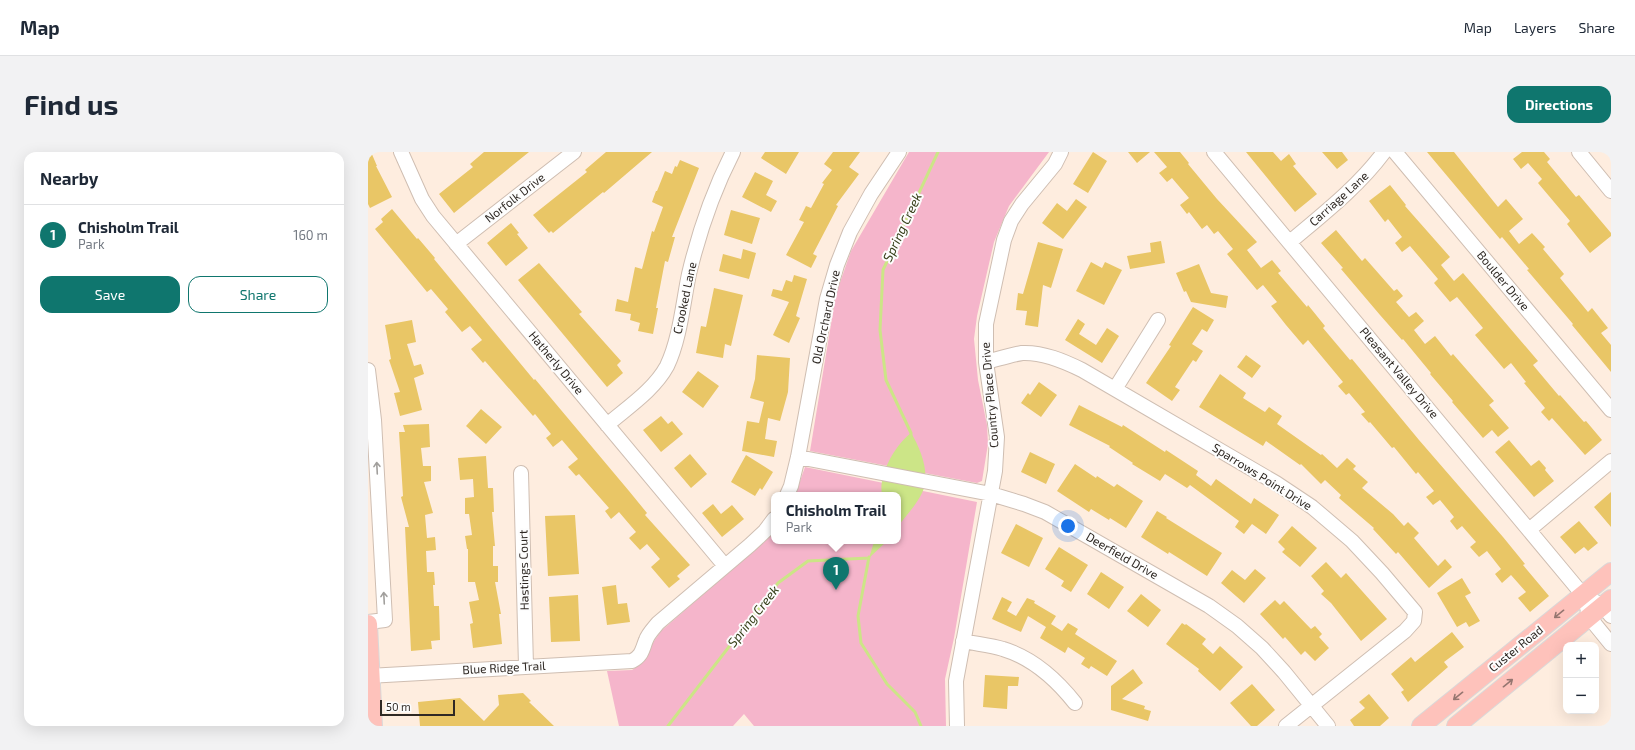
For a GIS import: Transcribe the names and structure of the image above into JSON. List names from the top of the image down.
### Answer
{
  "streets": {
    "main road": ["Custer Road"],
    "street": [
      "Norfolk Drive",
      "Carriage Lane",
      "Boulder Drive",
      "Crooked Lane",
      "Old Orchard Drive",
      "Hatherly Drive",
      "Pleasant Valley Drive",
      "Country Place Drive",
      "Sparrows Point Drive",
      "Deerfield Drive",
      "Hastings Court",
      "Blue Ridge Trail"
    ]
  },
  "crossings": [
    ["Norfolk Drive", "Hatherly Drive"],
    ["Carriage Lane", "Pleasant Valley Drive"],
    ["Crooked Lane", "Hatherly Drive"],
    ["Old Orchard Drive", "Deerfield Drive"],
    ["Hatherly Drive", "Blue Ridge Trail"],
    ["Pleasant Valley Drive", "Custer Road"],
    ["Country Place Drive", "Sparrows Point Drive"],
    ["Country Place Drive", "Deerfield Drive"],
    ["Sparrows Point Drive", "Deerfield Drive"],
    ["Hastings Court", "Blue Ridge Trail"]
  ],
  "water": ["Spring Creek"],
  "scale_bar": "50 m",
  "page": {
    "header": "Map",
    "nav": ["Map", "Layers", "Share"],
    "buttons": [
      "Directions",
      ["Save", "Share"]
    ],
    "title": "Find us",
    "heading": "Nearby",
    "list": [
      {
        "mark": "1",
        "name": "Chisholm Trail",
        "note": "Park",
        "value": "160 m"
      }
    ],
    "popup": ["Chisholm Trail", "Park"],
    "pins": "1",
    "map_buttons": ["+", "−"],
    "scale": "50 m"
  }
}
